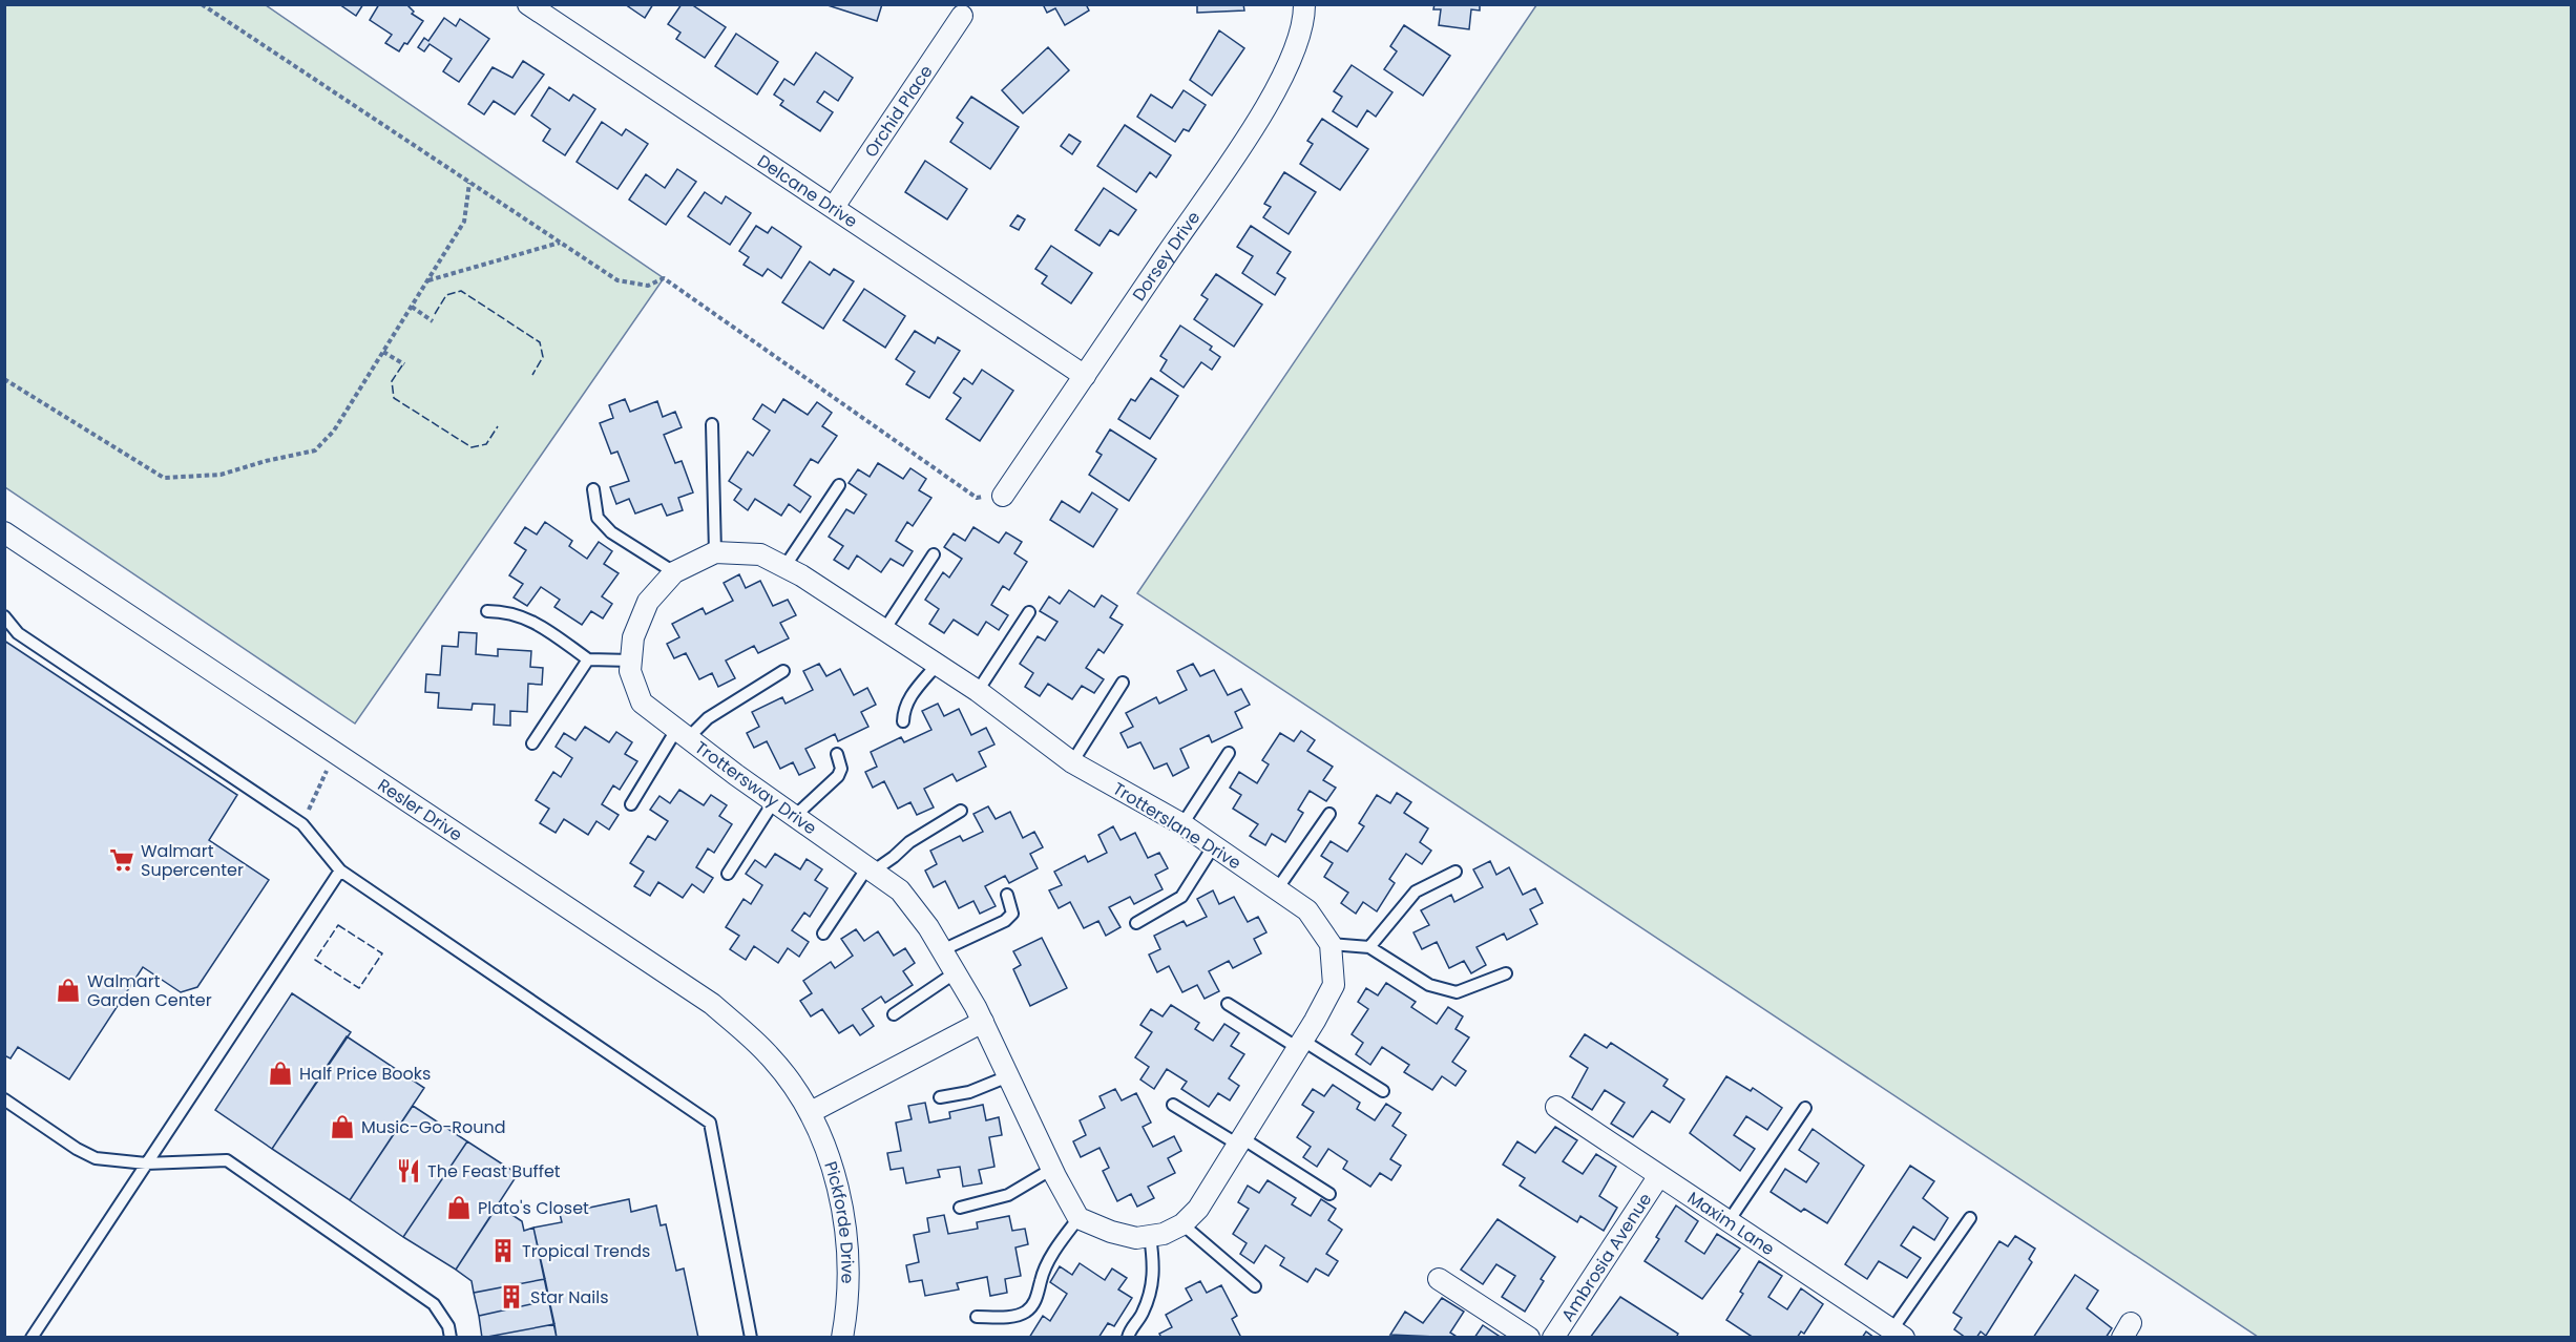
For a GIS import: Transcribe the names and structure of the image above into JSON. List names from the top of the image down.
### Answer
{
  "streets": {
    "street": [
      "Orchid Place",
      "Delcane Drive",
      "Dorsey Drive",
      "Trottersway Drive",
      "Resler Drive",
      "Trotterslane Drive",
      "Maxim Lane",
      "Pickforde Drive",
      "Ambrosia Avenue"
    ]
  },
  "crossings": [
    ["Orchid Place", "Delcane Drive"],
    ["Delcane Drive", "Dorsey Drive"],
    ["Trottersway Drive", "Trotterslane Drive"],
    ["Resler Drive", "Pickforde Drive"],
    ["Maxim Lane", "Ambrosia Avenue"]
  ],
  "places": {
    "supermarket": ["Walmart Supercenter"],
    "shop": [
      "Walmart Garden Center",
      "Half Price Books",
      "Music-Go-Round",
      "Plato's Closet"
    ],
    "restaurant": ["The Feast Buffet"],
    "building": ["Tropical Trends", "Star Nails"]
  }
}
